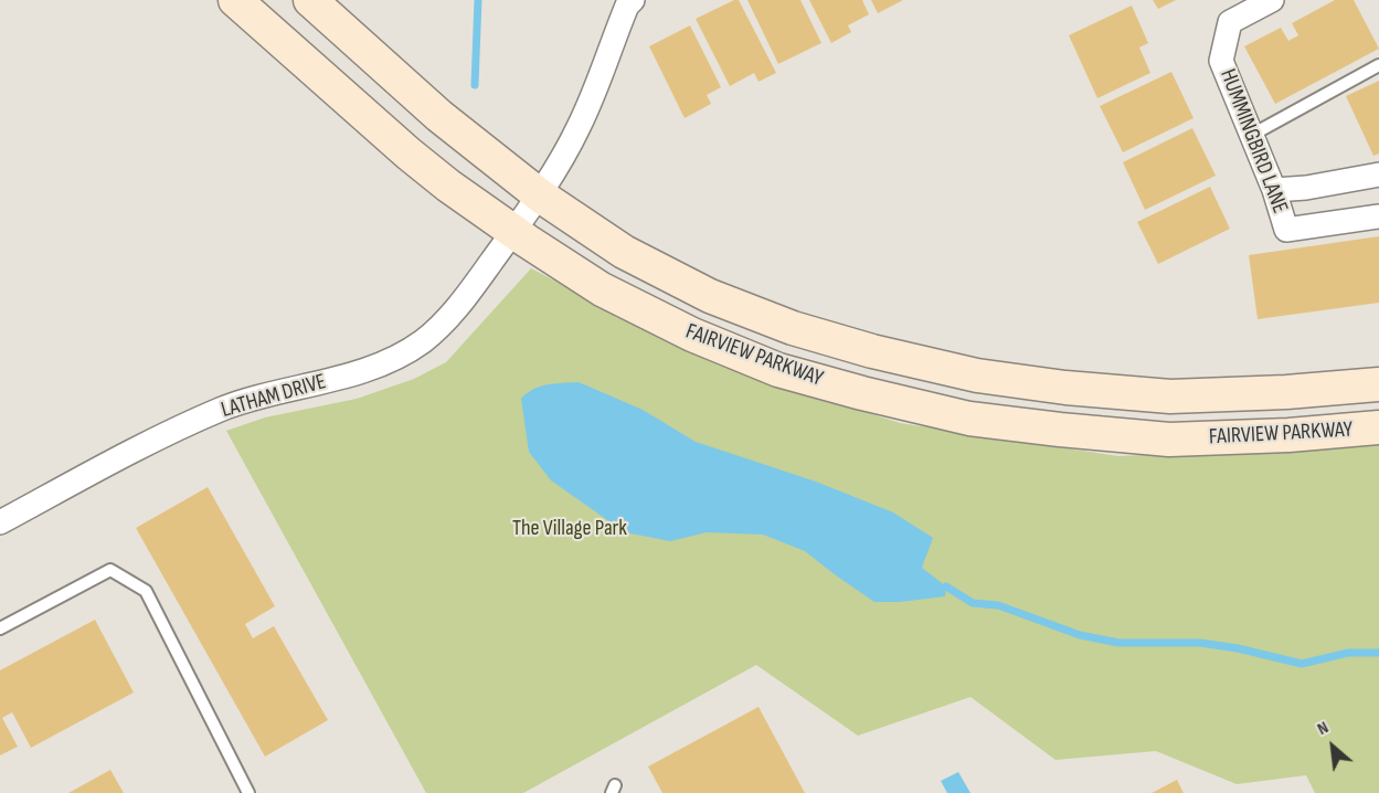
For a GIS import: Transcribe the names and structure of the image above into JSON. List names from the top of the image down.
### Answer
{
  "streets": {
    "street": ["HUMMINGBIRD LANE", "FAIRVIEW PARKWAY", "LATHAM DRIVE"]
  },
  "crossings": [
    ["FAIRVIEW PARKWAY", "LATHAM DRIVE"]
  ],
  "parks": ["The Village Park"],
  "north": "top left"
}
